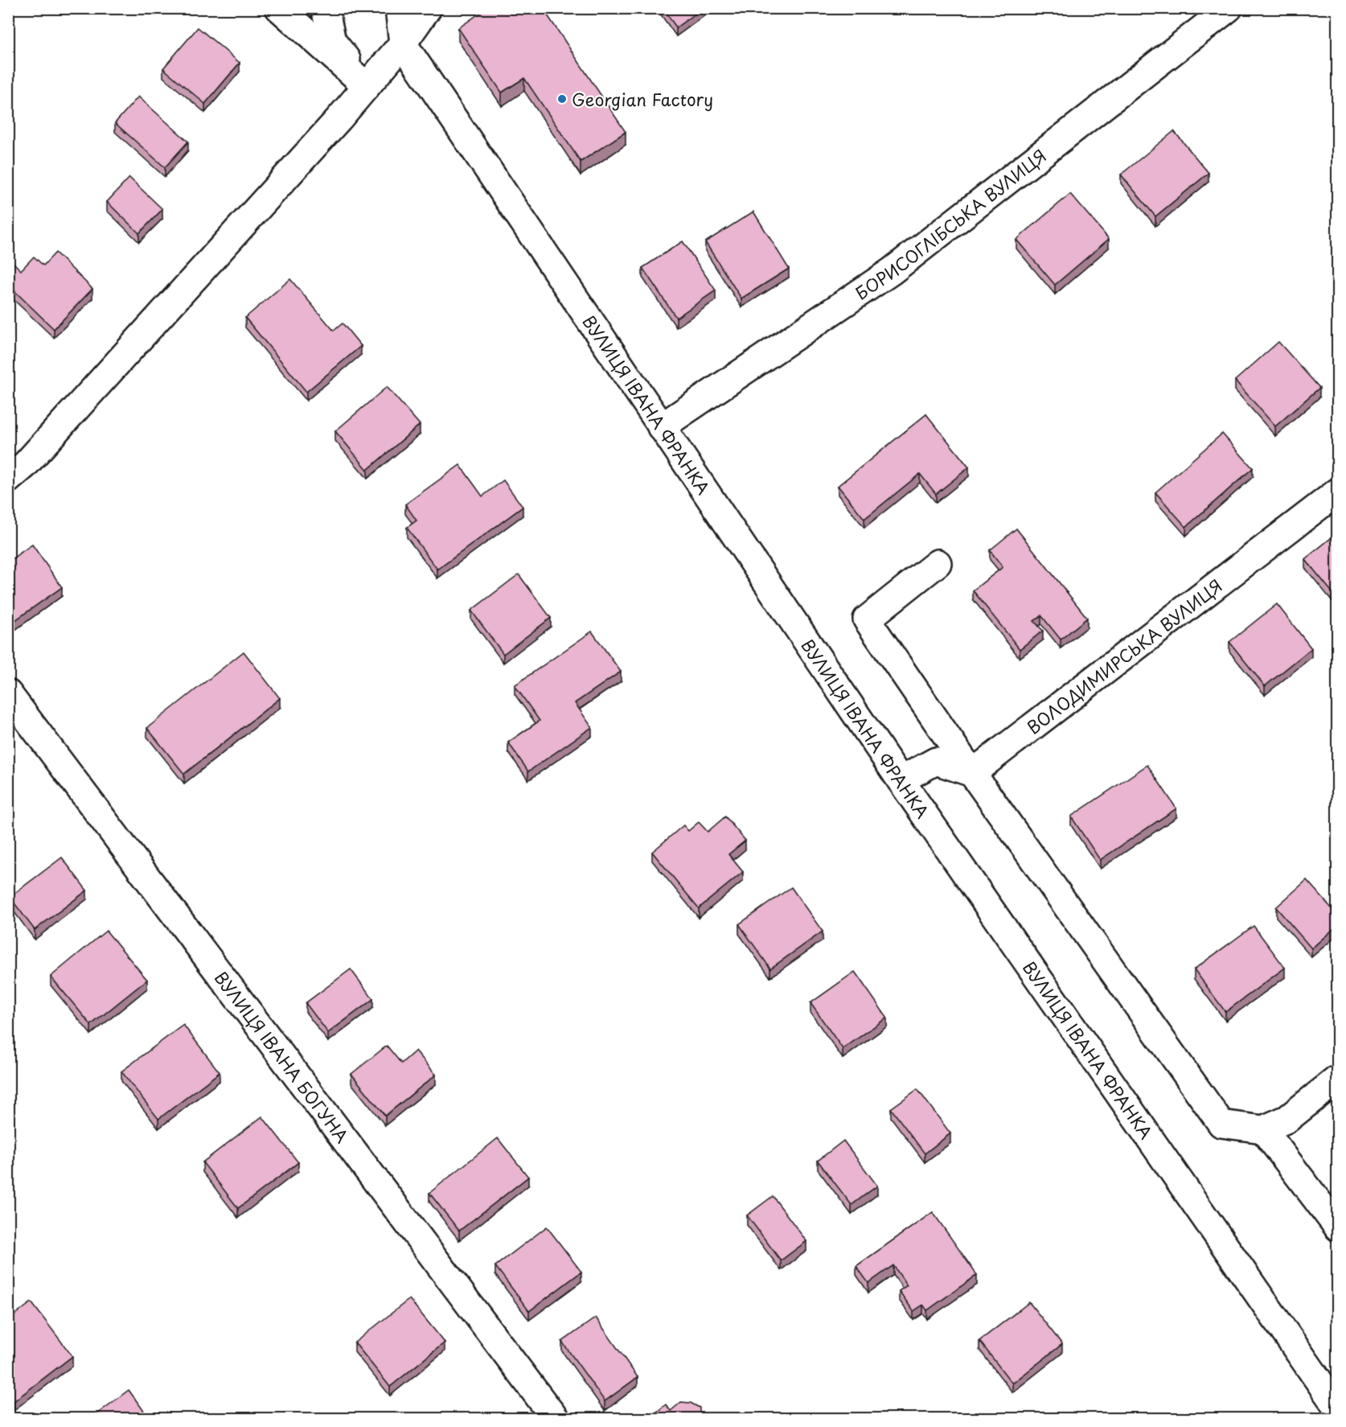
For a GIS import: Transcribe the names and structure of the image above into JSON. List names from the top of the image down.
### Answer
{
  "streets": {
    "street": [
      "БОРИСОГЛІБСЬКА ВУЛИЦЯ",
      "ВУЛИЦЯ ІВАНА ФРАНКА",
      "ВОЛОДИМИРСЬКА ВУЛИЦЯ",
      "ВУЛИЦЯ ІВАНА БОГУНА"
    ]
  },
  "crossings": [
    ["БОРИСОГЛІБСЬКА ВУЛИЦЯ", "ВУЛИЦЯ ІВАНА ФРАНКА"]
  ],
  "places": ["Georgian Factory"]
}
